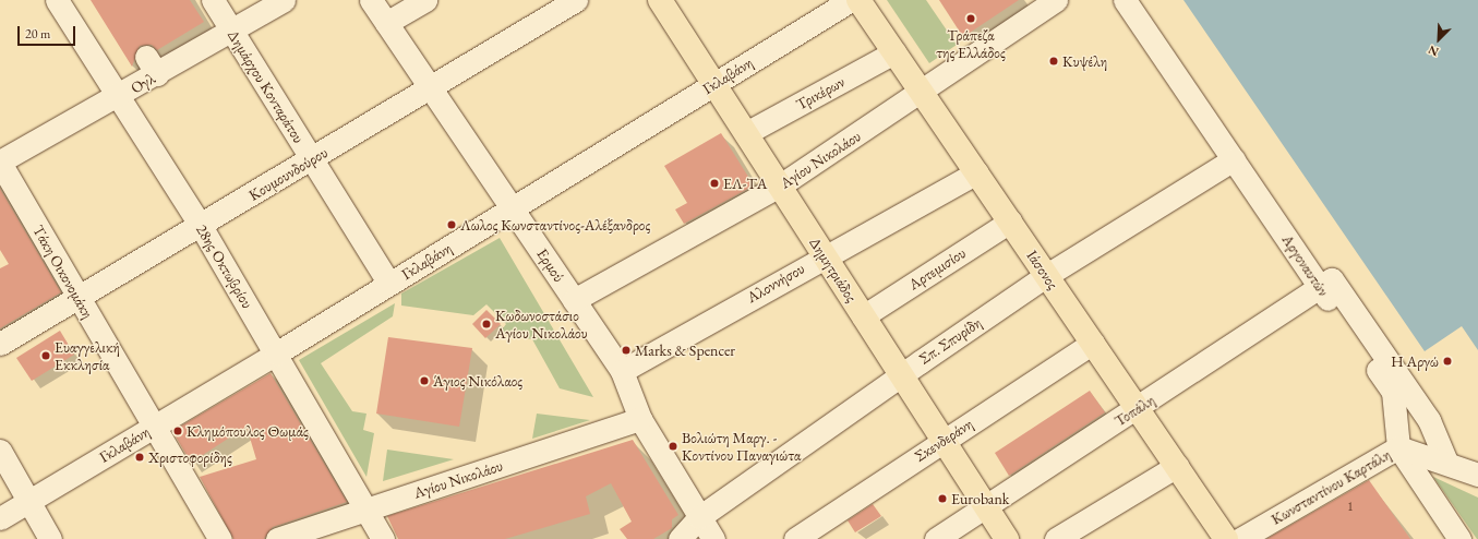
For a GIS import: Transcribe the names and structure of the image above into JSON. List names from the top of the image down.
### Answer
{
  "streets": {
    "main road": ["Δημητριάδος", "Ιάσονος"],
    "street": [
      "Γκλαβάνη",
      "Ογλ",
      "Δημάρχου Κονταράτου",
      "Τρικέρων",
      "Αγίου Νικολάου",
      "Κουμουνδούρου",
      "Ερμού",
      "Αργοναυτών",
      "28ης Οκτωβρίου",
      "Αρτεμισίου",
      "Τάκη Οικονομάκη",
      "Αλοννήσου",
      "Σπ. Σπυρίδη",
      "Τοπάλη",
      "Σκενδεράνη",
      "Κωνσταντίνου Καρτάλη"
    ]
  },
  "crossings": [
    ["Γκλαβάνη", "Δημάρχου Κονταράτου"],
    ["Γκλαβάνη", "Ερμού"],
    ["Γκλαβάνη", "28ης Οκτωβρίου"],
    ["Γκλαβάνη", "Δημητριάδος"],
    ["Γκλαβάνη", "Τάκη Οικονομάκη"],
    ["Ογλ", "Δημάρχου Κονταράτου"],
    ["Ογλ", "28ης Οκτωβρίου"],
    ["Ογλ", "Τάκη Οικονομάκη"],
    ["Δημάρχου Κονταράτου", "Κουμουνδούρου"],
    ["Τρικέρων", "Δημητριάδος"],
    ["Τρικέρων", "Ιάσονος"],
    ["Αγίου Νικολάου", "Ερμού"],
    ["Αγίου Νικολάου", "28ης Οκτωβρίου"],
    ["Αγίου Νικολάου", "Δημητριάδος"],
    ["Αγίου Νικολάου", "Ιάσονος"],
    ["Κουμουνδούρου", "Ερμού"],
    ["Κουμουνδούρου", "28ης Οκτωβρίου"],
    ["Κουμουνδούρου", "Τάκη Οικονομάκη"],
    ["Ερμού", "Αλοννήσου"],
    ["Ερμού", "Σπ. Σπυρίδη"],
    ["Αργοναυτών", "Σπ. Σπυρίδη"],
    ["Αργοναυτών", "Τοπάλη"],
    ["Αργοναυτών", "Κωνσταντίνου Καρτάλη"],
    ["Αρτεμισίου", "Δημητριάδος"],
    ["Αρτεμισίου", "Ιάσονος"],
    ["Δημητριάδος", "Αλοννήσου"],
    ["Δημητριάδος", "Σπ. Σπυρίδη"],
    ["Δημητριάδος", "Τοπάλη"],
    ["Δημητριάδος", "Σκενδεράνη"],
    ["Ιάσονος", "Αλοννήσου"],
    ["Ιάσονος", "Σπ. Σπυρίδη"],
    ["Ιάσονος", "Τοπάλη"],
    ["Ιάσονος", "Σκενδεράνη"]
  ],
  "places": [
    "Τράπεζα της Ελλάδος",
    "Κυψέλη",
    "ΕΛ-ΤΑ",
    "Λωλος Κωνσταντίνος-Αλέξανδρος",
    "Κωδωνοστάσιο Αγίου Νικολάου",
    "Marks & Spencer",
    "Ευαγγελική Εκκλησία",
    "Η Αργώ",
    "Άγιος Νικόλαος",
    "Κλημόπουλος Θωμάς",
    "Βολιώτη Μαργ. - Κοντίνου Παναγιώτα",
    "Χριστοφορίδης",
    "Eurobank"
  ],
  "house_numbers": ["1"],
  "scale_bar": "20 m",
  "north": "bottom left"
}
